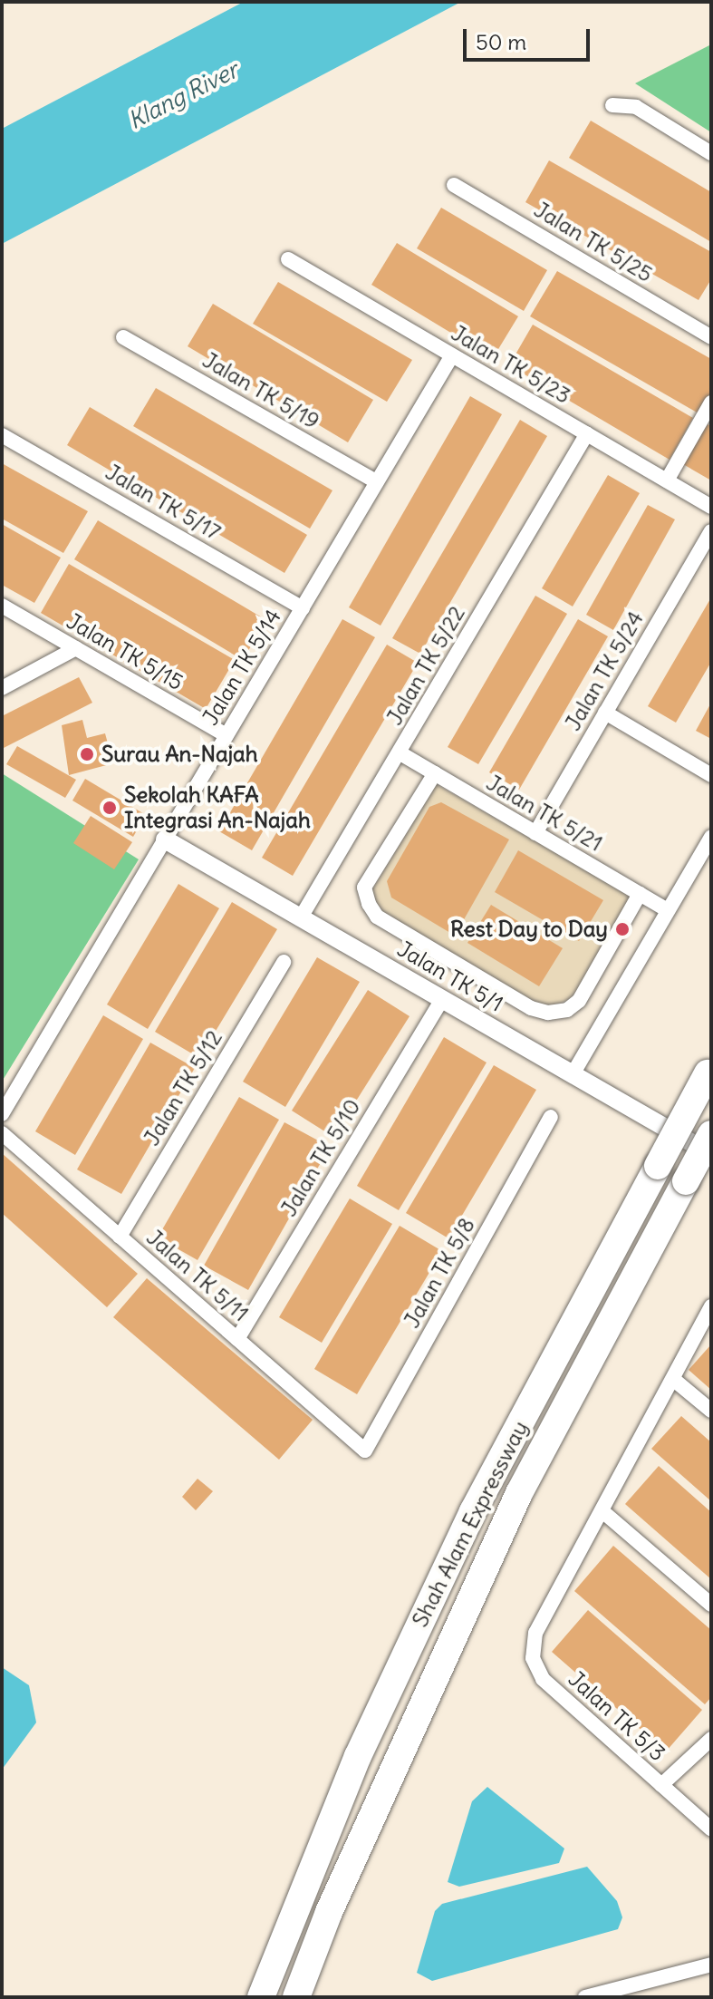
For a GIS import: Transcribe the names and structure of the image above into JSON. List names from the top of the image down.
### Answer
{
  "streets": {
    "highway": ["Shah Alam Expressway"],
    "street": [
      "Jalan TK 5/25",
      "Jalan TK 5/23",
      "Jalan TK 5/19",
      "Jalan TK 5/17",
      "Jalan TK 5/15",
      "Jalan TK 5/22",
      "Jalan TK 5/14",
      "Jalan TK 5/24",
      "Jalan TK 5/21",
      "Jalan TK 5/1",
      "Jalan TK 5/12",
      "Jalan TK 5/10",
      "Jalan TK 5/8",
      "Jalan TK 5/11",
      "Jalan TK 5/3"
    ]
  },
  "crossings": [
    ["Jalan TK 5/23", "Jalan TK 5/22"],
    ["Jalan TK 5/23", "Jalan TK 5/14"],
    ["Jalan TK 5/19", "Jalan TK 5/14"],
    ["Jalan TK 5/17", "Jalan TK 5/14"],
    ["Jalan TK 5/15", "Jalan TK 5/14"],
    ["Jalan TK 5/22", "Jalan TK 5/21"],
    ["Jalan TK 5/22", "Jalan TK 5/1"],
    ["Jalan TK 5/14", "Jalan TK 5/1"],
    ["Jalan TK 5/24", "Jalan TK 5/21"],
    ["Jalan TK 5/1", "Jalan TK 5/10"],
    ["Jalan TK 5/12", "Jalan TK 5/11"],
    ["Jalan TK 5/10", "Jalan TK 5/11"],
    ["Jalan TK 5/8", "Jalan TK 5/11"]
  ],
  "water": ["Klang River"],
  "places": ["Surau An-Najah", "Sekolah KAFA Integrasi An-Najah", "Rest Day to Day"],
  "scale_bar": "50 m"
}
